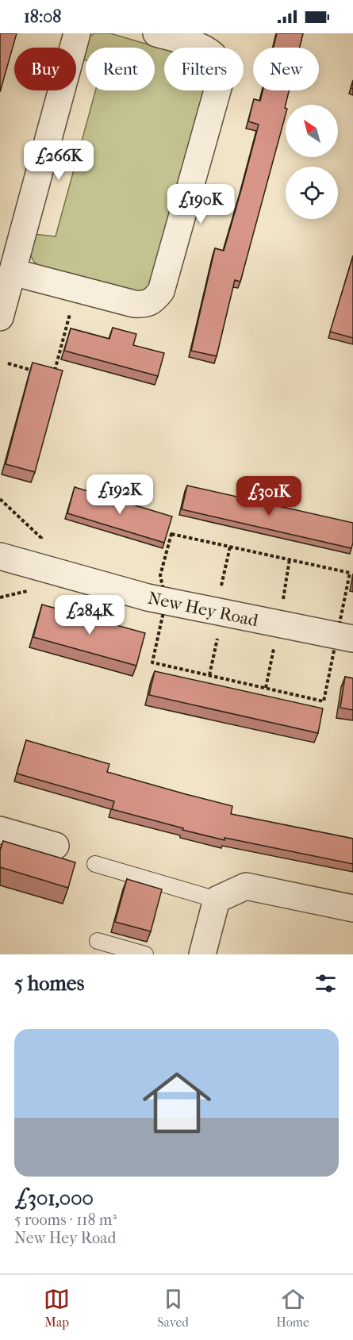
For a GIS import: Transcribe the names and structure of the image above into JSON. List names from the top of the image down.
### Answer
{
  "streets": {
    "street": ["New Hey Road"]
  },
  "north": "top left",
  "page": {
    "status": "18:08",
    "chip": [
      "Buy",
      "Rent",
      "Filters",
      "New"
    ],
    "price": [
      "£266K",
      "£190K",
      "£192K",
      "£301K",
      "£284K"
    ],
    "heading": "5 homes",
    "list": [
      {
        "name": "£301,000",
        "note": "5 rooms · 118 m² · New Hey Road"
      }
    ],
    "tabs": ["Map", "Saved", "Home"]
  }
}
